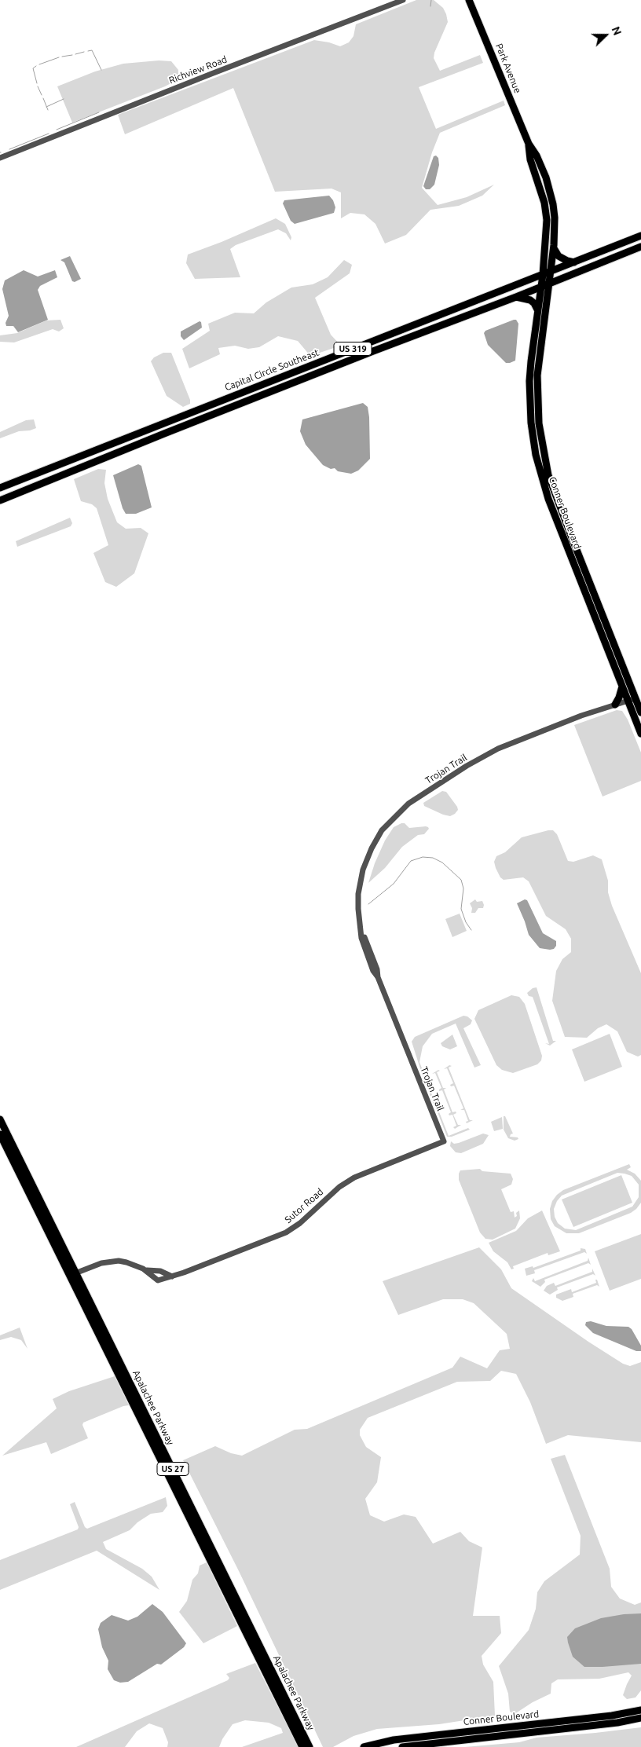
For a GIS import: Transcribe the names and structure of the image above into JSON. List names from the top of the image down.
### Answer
{
  "streets": {
    "main road": [
      "Park Avenue",
      "US 319",
      "Capital Circle Southeast",
      "Conner Boulevard",
      "Apalachee Parkway",
      "US 27"
    ],
    "street": ["Richview Road", "Trojan Trail", "Sutor Road"]
  },
  "crossings": [
    ["Park Avenue", "US 319"],
    ["Park Avenue", "Capital Circle Southeast"],
    ["Park Avenue", "Conner Boulevard"],
    ["US 319", "Capital Circle Southeast"],
    ["US 319", "Conner Boulevard"],
    ["Capital Circle Southeast", "Conner Boulevard"],
    ["Conner Boulevard", "Trojan Trail"],
    ["Trojan Trail", "Sutor Road"]
  ],
  "north": "right"
}
